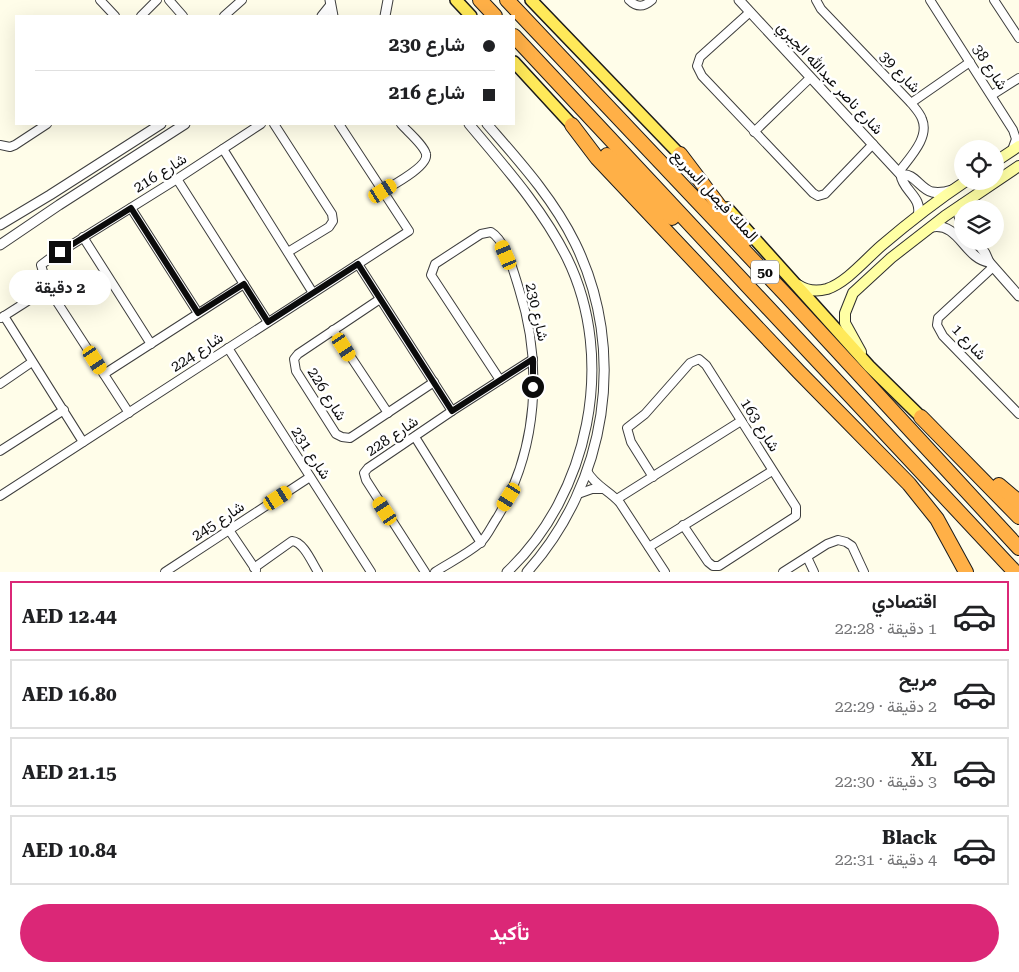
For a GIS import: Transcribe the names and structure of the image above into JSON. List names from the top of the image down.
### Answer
{
  "streets": {
    "highway": ["الملك فيصل السريع", "50"],
    "street": [
      "شارع 38",
      "شارع 39",
      "شارع ناصر عبدالله الجبري",
      "شارع 216",
      "شارع 230",
      "شارع 1",
      "شارع 224",
      "شارع 226",
      "شارع 163",
      "شارع 228",
      "شارع 231",
      "شارع 245"
    ]
  },
  "crossings": [
    ["شارع 39", "شارع ناصر عبدالله الجبري"],
    ["شارع 216", "شارع 224"],
    ["شارع 230", "شارع 228"],
    ["شارع 224", "شارع 231"],
    ["شارع 231", "شارع 245"]
  ],
  "page": {
    "banner": ["شارع 230", "شارع 216"],
    "bubble": "2 دقيقة",
    "list": [
      {
        "name": "اقتصادي",
        "note": "1 دقيقة · 22:28",
        "value": "AED 12.44"
      },
      {
        "name": "مريح",
        "note": "2 دقيقة · 22:29",
        "value": "AED 16.80"
      },
      {
        "name": "XL",
        "note": "3 دقيقة · 22:30",
        "value": "AED 21.15"
      },
      {
        "name": "Black",
        "note": "4 دقيقة · 22:31",
        "value": "AED 10.84"
      }
    ],
    "buttons": "تأكيد"
  }
}
